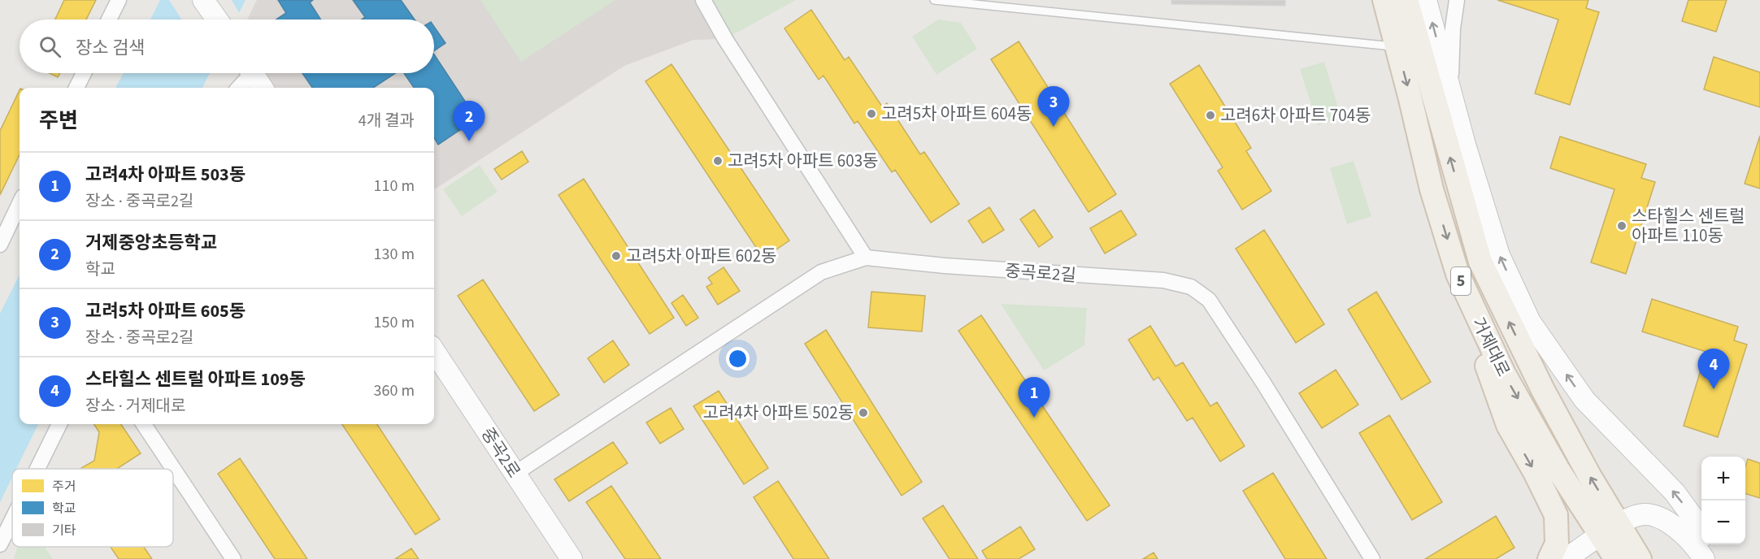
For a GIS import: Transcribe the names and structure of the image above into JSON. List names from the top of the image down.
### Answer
{
  "streets": {
    "main road": ["5", "거제대로"],
    "street": ["중곡로2길", "중곡2로"]
  },
  "places": [
    "고려5차 아파트 604동",
    "고려6차 아파트 704동",
    "고려5차 아파트 603동",
    "스타힐스 센트럴 아파트 110동",
    "고려5차 아파트 602동",
    "고려4차 아파트 502동"
  ],
  "legend": ["주거", "학교", "기타"],
  "page": {
    "search": "장소 검색",
    "pins": [
      "3",
      "2",
      "4",
      "1"
    ],
    "heading": ["주변", "4개 결과"],
    "list": [
      {
        "mark": "1",
        "name": "고려4차 아파트 503동",
        "note": "장소 · 중곡로2길",
        "value": "110 m"
      },
      {
        "mark": "2",
        "name": "거제중앙초등학교",
        "note": "학교",
        "value": "130 m"
      },
      {
        "mark": "3",
        "name": "고려5차 아파트 605동",
        "note": "장소 · 중곡로2길",
        "value": "150 m"
      },
      {
        "mark": "4",
        "name": "스타힐스 센트럴 아파트 109동",
        "note": "장소 · 거제대로",
        "value": "360 m"
      }
    ],
    "map_buttons": ["+", "−"]
  }
}
